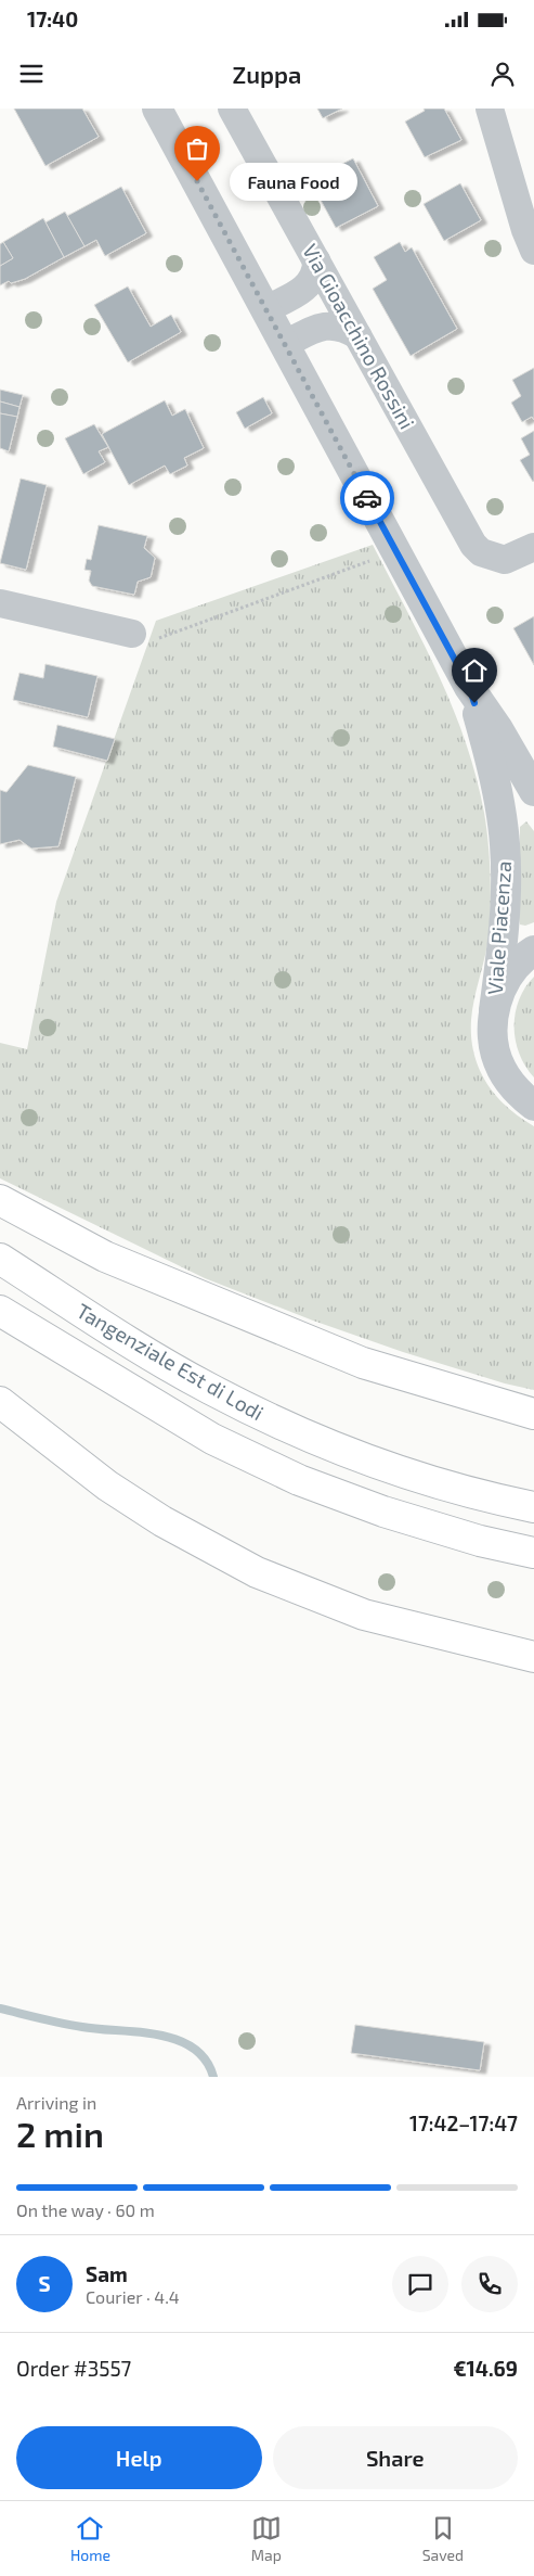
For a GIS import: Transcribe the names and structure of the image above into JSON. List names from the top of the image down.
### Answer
{
  "streets": {
    "highway": ["Tangenziale Est di Lodi"],
    "street": ["Via Gioacchino Rossini", "Viale Piacenza"]
  },
  "places": ["Fauna Food"],
  "page": {
    "status": "17:40",
    "header": "Zuppa",
    "bubble": "Fauna Food",
    "heading": ["2 min", "Arriving in", "17:42–17:47"],
    "panel": [
      "Sam",
      "Courier · 4.4",
      "Order #3557",
      "€14.69"
    ],
    "bar": "On the way · 60 m",
    "round": "S",
    "buttons": ["Help", "Share"],
    "tabs": ["Home", "Map", "Saved"]
  }
}
